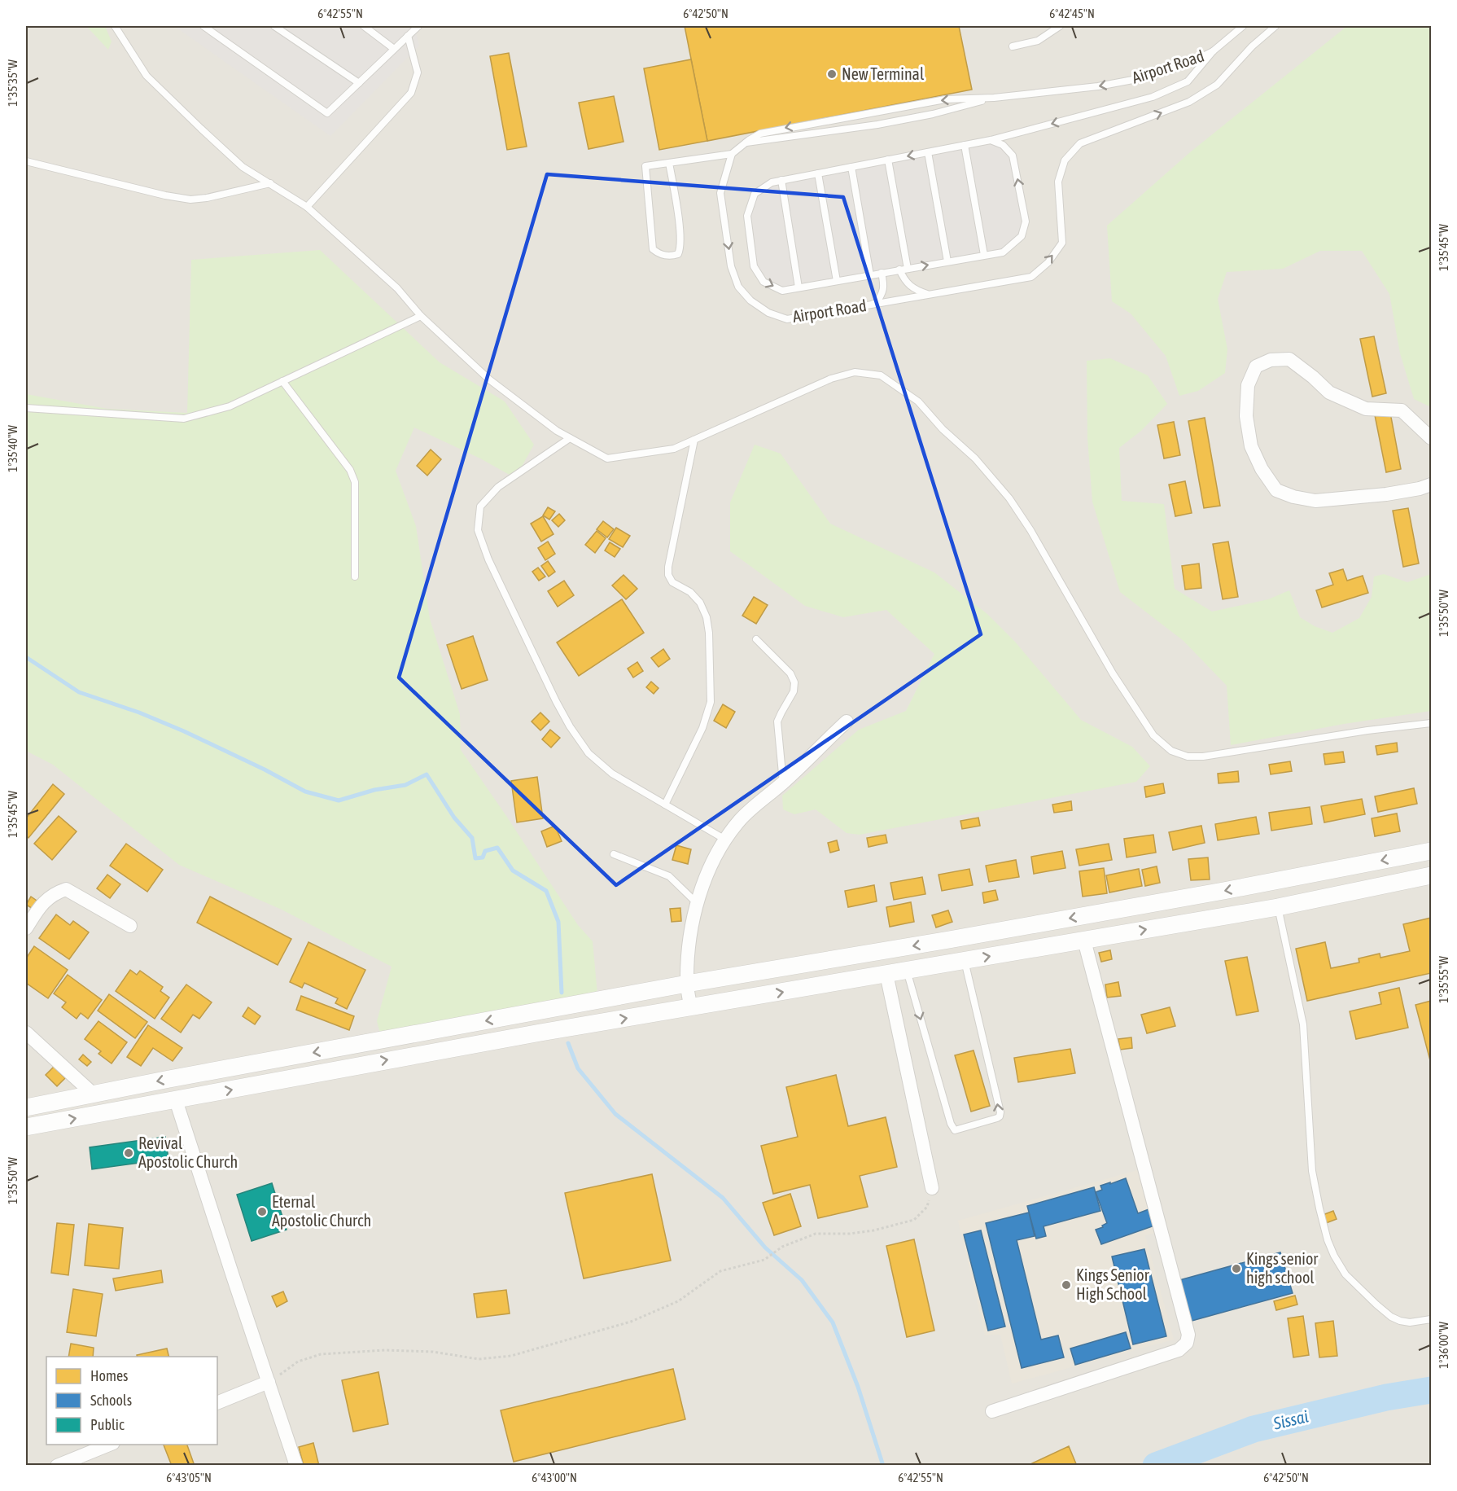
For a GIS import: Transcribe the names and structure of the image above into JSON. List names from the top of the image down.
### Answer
{
  "streets": {
    "lane": ["Airport Road"]
  },
  "water": ["Sissai"],
  "places": [
    "New Terminal",
    "Revival Apostolic Church",
    "Eternal Apostolic Church",
    "Kings senior high school",
    "Kings Senior High School"
  ],
  "legend": ["Homes", "Schools", "Public"],
  "coordinates": [
    "6°42'55\"N",
    "6°42'50\"N",
    "6°42'45\"N",
    "1°35'35\"W",
    "1°35'45\"W",
    "1°35'40\"W",
    "1°35'50\"W",
    "1°35'55\"W",
    "1°36'00\"W",
    "6°43'05\"N",
    "6°43'00\"N"
  ]
}
